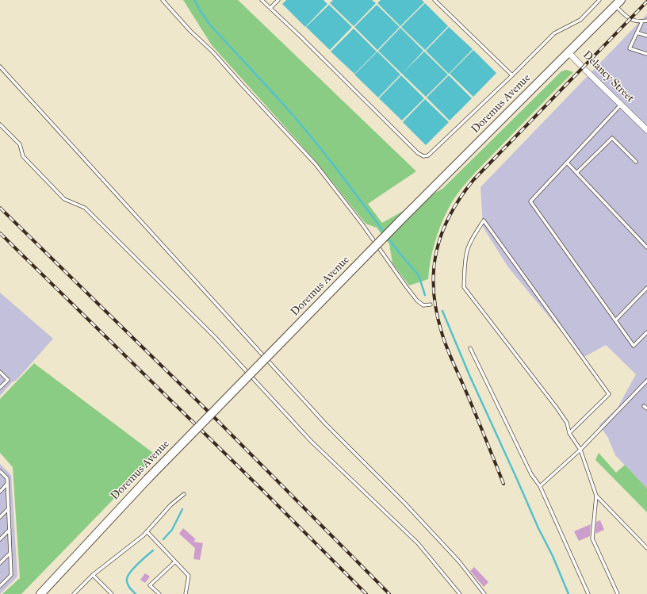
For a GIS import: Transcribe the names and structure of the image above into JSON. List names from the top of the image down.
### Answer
{
  "streets": {
    "main road": ["Doremus Avenue"],
    "street": ["Delancy Street"]
  },
  "crossings": [
    ["Delancy Street", "Doremus Avenue"]
  ]
}
